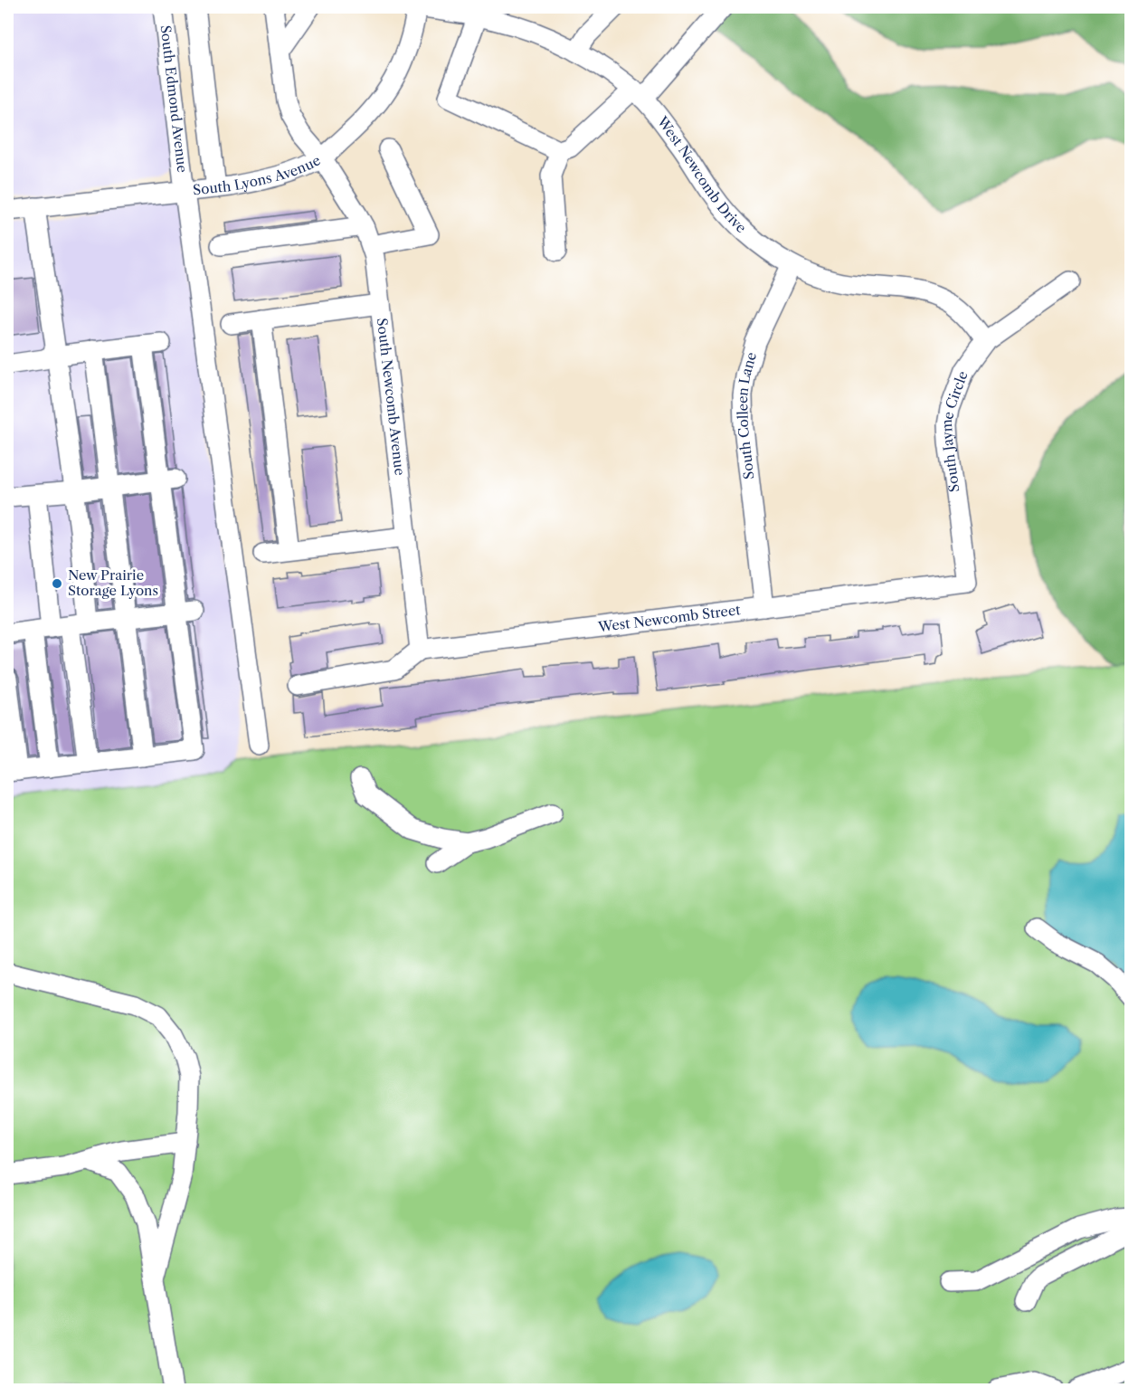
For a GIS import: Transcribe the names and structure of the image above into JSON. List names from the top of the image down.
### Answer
{
  "streets": {
    "street": [
      "South Edmond Avenue",
      "South Lyons Avenue",
      "West Newcomb Drive",
      "South Newcomb Avenue",
      "South Colleen Lane",
      "South Jayme Circle",
      "West Newcomb Street"
    ]
  },
  "crossings": [
    ["South Edmond Avenue", "South Lyons Avenue"],
    ["South Lyons Avenue", "West Newcomb Drive"],
    ["South Lyons Avenue", "South Newcomb Avenue"],
    ["West Newcomb Drive", "South Colleen Lane"],
    ["West Newcomb Drive", "South Jayme Circle"],
    ["South Newcomb Avenue", "West Newcomb Street"],
    ["South Colleen Lane", "West Newcomb Street"],
    ["South Jayme Circle", "West Newcomb Street"]
  ],
  "places": ["New Prairie Storage Lyons"]
}
